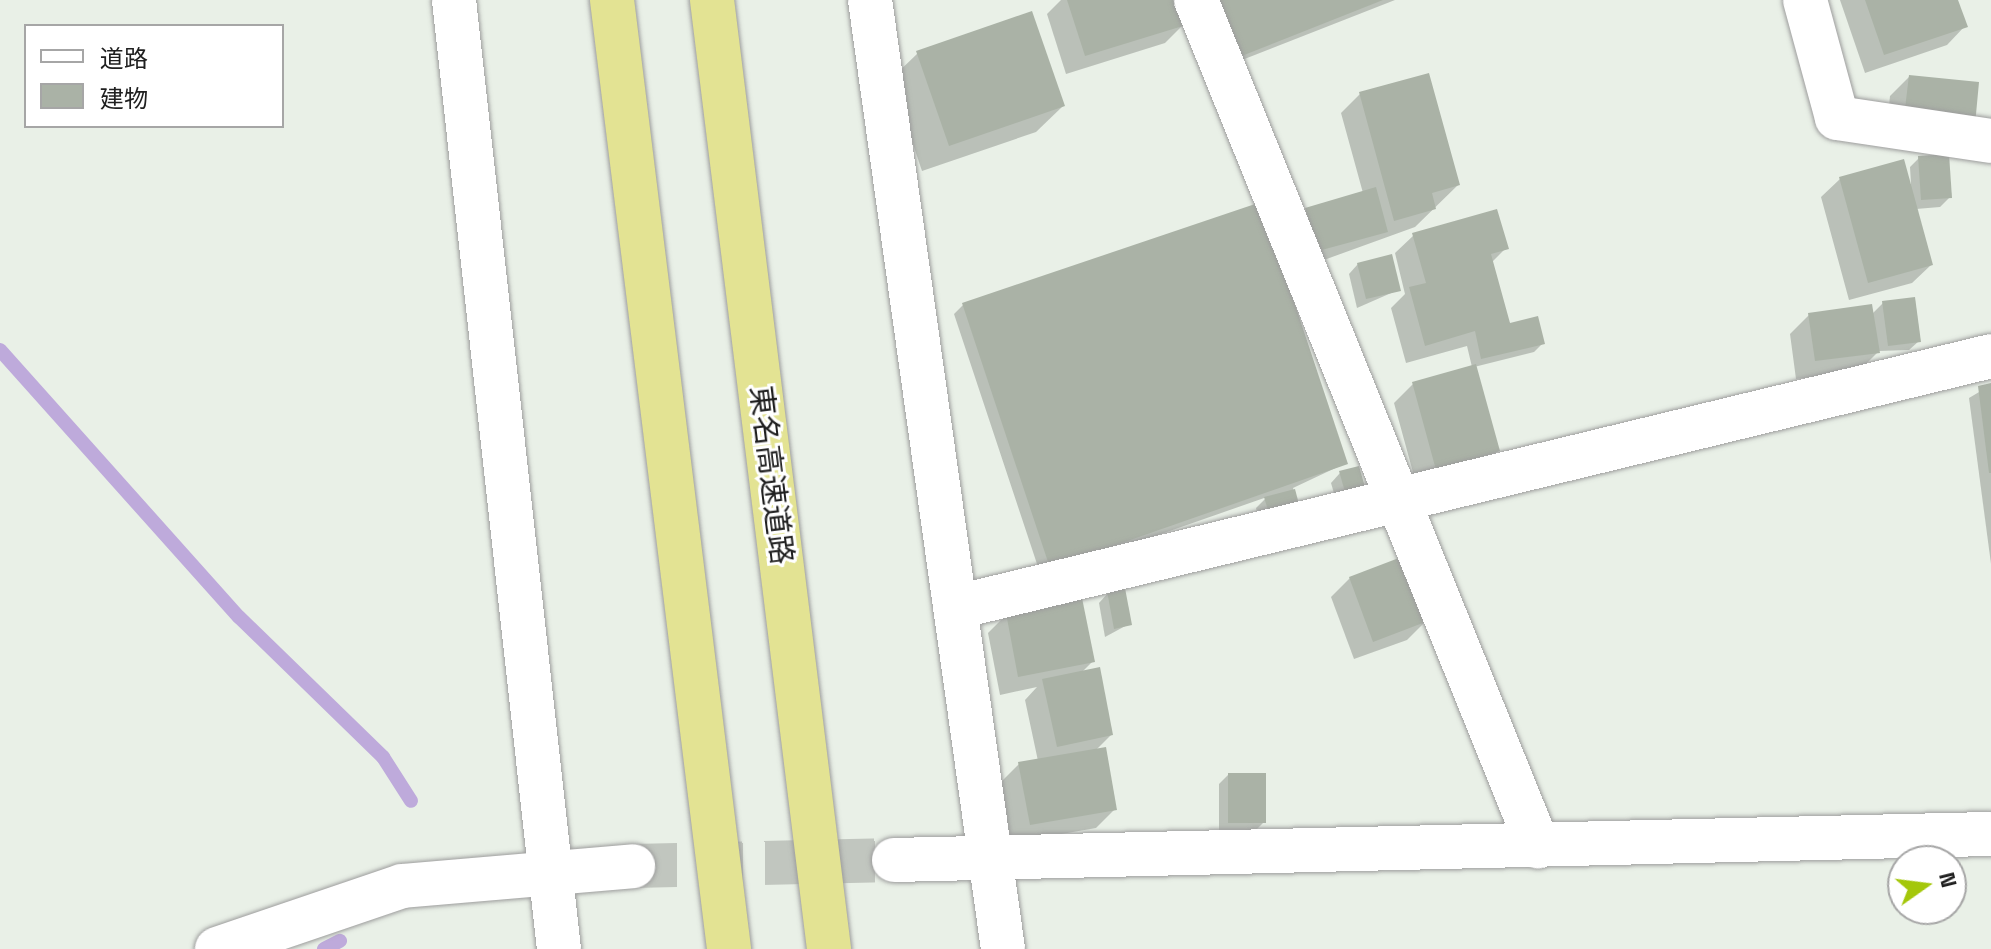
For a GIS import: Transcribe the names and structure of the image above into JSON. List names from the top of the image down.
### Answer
{
  "streets": {
    "highway": ["東名高速道路"]
  },
  "legend": ["道路", "建物"],
  "north": "right"
}
